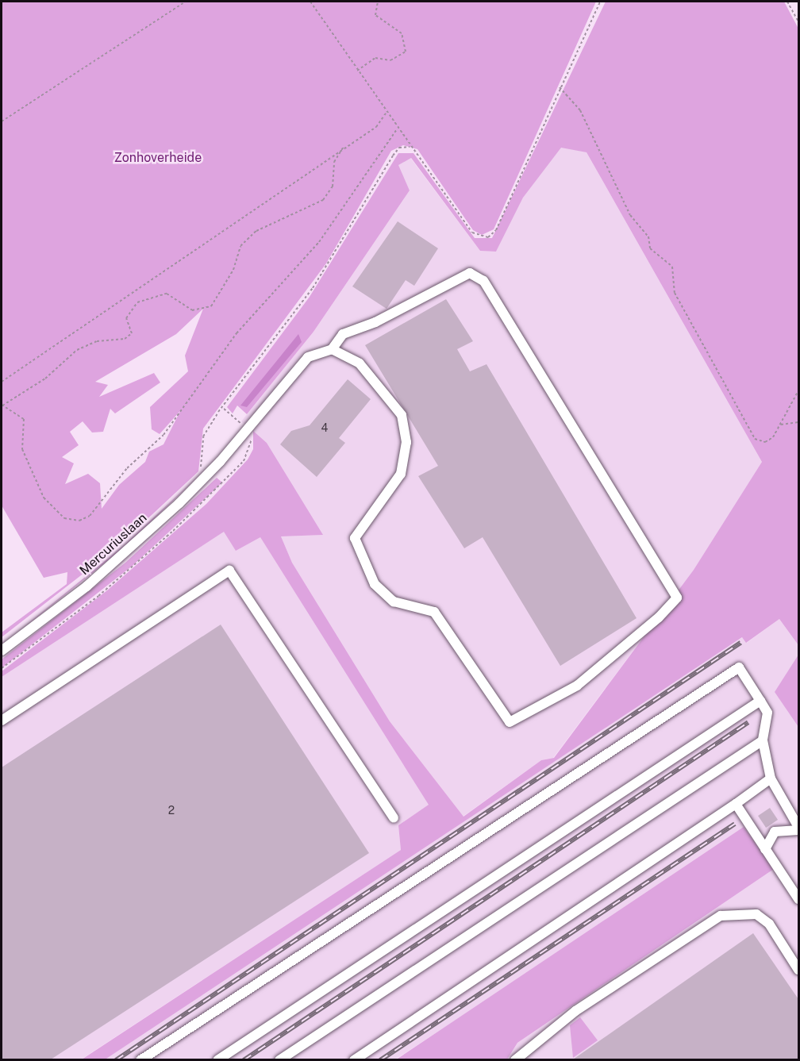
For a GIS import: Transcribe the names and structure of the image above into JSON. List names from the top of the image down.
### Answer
{
  "streets": {
    "street": ["Mercuriuslaan"]
  },
  "parks": ["Zonhoverheide"],
  "house_numbers": ["4", "2"]
}
